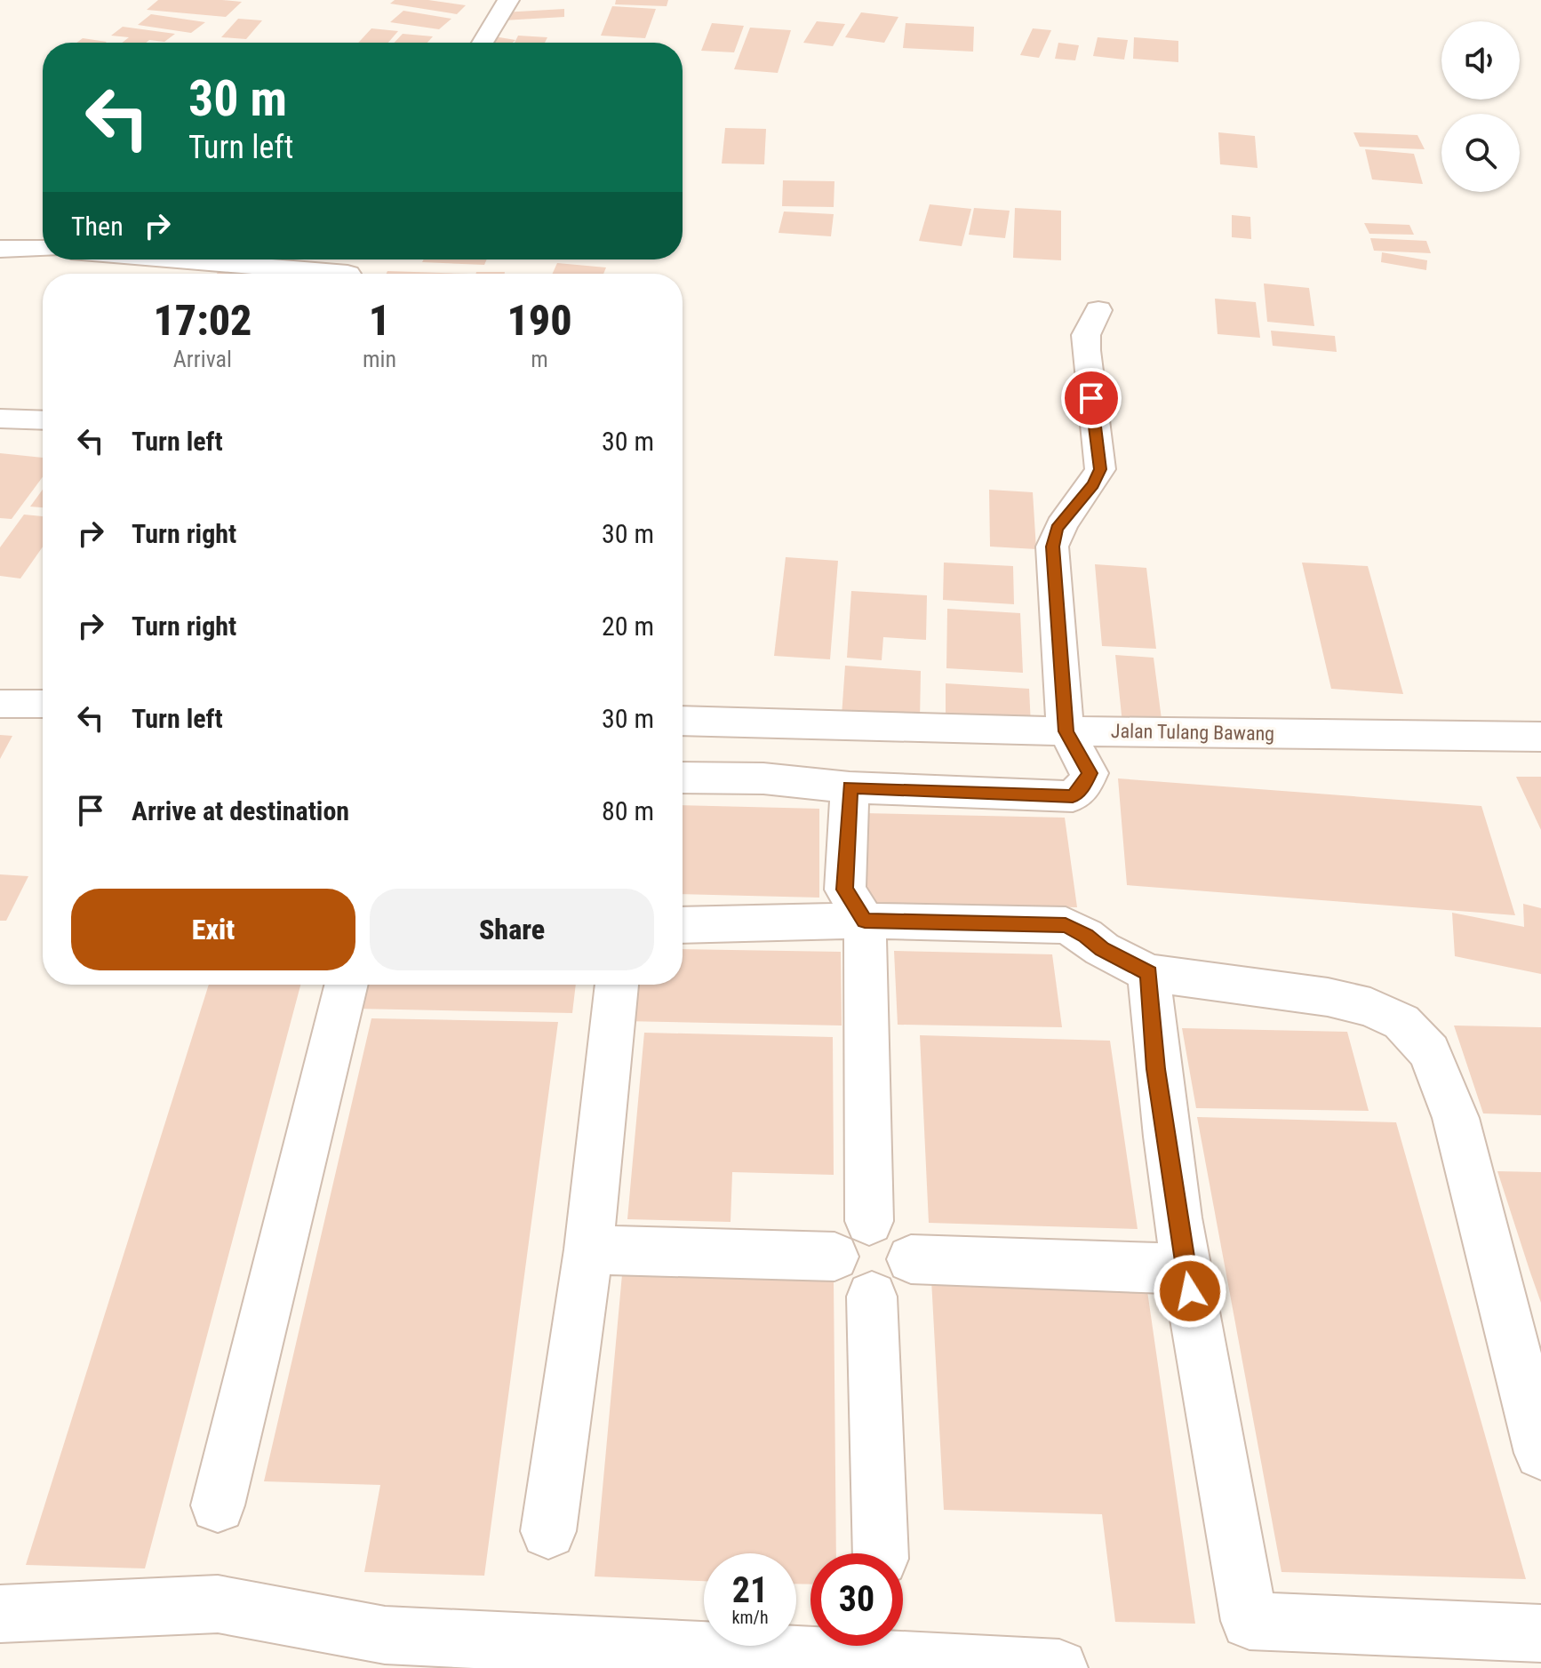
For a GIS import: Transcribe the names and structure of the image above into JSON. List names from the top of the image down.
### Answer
{
  "streets": {
    "street": ["Jalan Tulang Bawang"]
  },
  "page": {
    "turn": ["30 m", "Turn left"],
    "then": "Then",
    "eta": [
      "17:02",
      "Arrival",
      "1",
      "min",
      "190",
      "m"
    ],
    "list": [
      {
        "name": "Turn left",
        "value": "30 m"
      },
      {
        "name": "Turn right",
        "value": "30 m"
      },
      {
        "name": "Turn right",
        "value": "20 m"
      },
      {
        "name": "Turn left",
        "value": "30 m"
      },
      {
        "name": "Arrive at destination",
        "value": "80 m"
      }
    ],
    "buttons": ["Exit", "Share"],
    "speed": "21 km/h",
    "limit": "30"
  }
}
